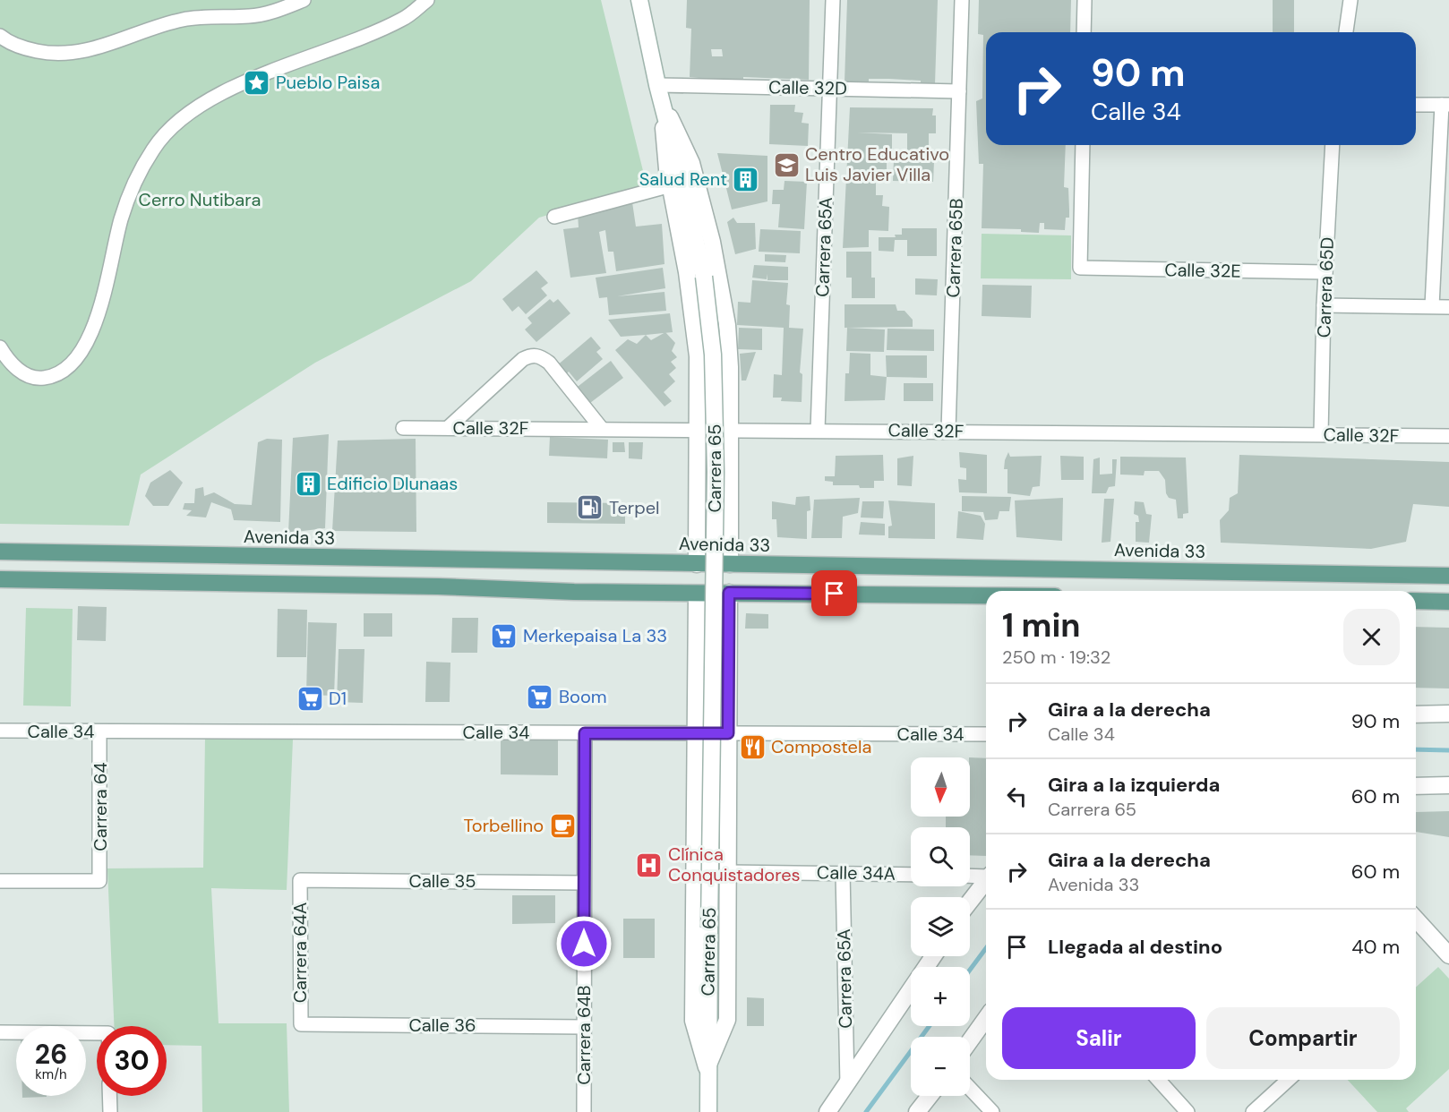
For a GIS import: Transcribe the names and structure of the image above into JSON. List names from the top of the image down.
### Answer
{
  "streets": {
    "main road": ["Avenida 33"],
    "street": [
      "Calle 32D",
      "Carrera 65A",
      "Carrera 65B",
      "Calle 32E",
      "Carrera 65D",
      "Calle 32F",
      "Carrera 65",
      "Calle 34",
      "Carrera 64",
      "Calle 34A",
      "Calle 35",
      "Carrera 64A",
      "Calle 36",
      "Carrera 64B"
    ]
  },
  "crossings": [
    ["Calle 32D", "Carrera 65A"],
    ["Calle 32D", "Carrera 65B"],
    ["Calle 32D", "Carrera 65"],
    ["Carrera 65A", "Calle 32F"],
    ["Carrera 65A", "Calle 34A"],
    ["Carrera 65B", "Calle 32F"],
    ["Calle 32E", "Carrera 65D"],
    ["Carrera 65D", "Calle 32F"],
    ["Calle 32F", "Carrera 65"],
    ["Carrera 65", "Avenida 33"],
    ["Carrera 65", "Calle 34"],
    ["Carrera 65", "Calle 34A"],
    ["Calle 34", "Carrera 64"],
    ["Calle 34", "Carrera 64B"],
    ["Calle 35", "Carrera 64A"],
    ["Calle 35", "Carrera 64B"],
    ["Carrera 64A", "Calle 36"],
    ["Calle 36", "Carrera 64B"]
  ],
  "parks": ["Cerro Nutibara"],
  "places": {
    "place": ["Pueblo Paisa"],
    "school or university": ["Centro Educativo Luis Javier Villa"],
    "building": ["Salud Rent", "Edificio Dlunaas"],
    "fuel station": ["Terpel"],
    "supermarket": ["Merkepaisa La 33", "Boom", "D1"],
    "restaurant": ["Compostela"],
    "cafe": ["Torbellino"],
    "hospital": ["Clínica Conquistadores"]
  },
  "north": "bottom",
  "page": {
    "turn": ["90 m", "Calle 34"],
    "heading": ["1 min", "250 m · 19:32"],
    "list": [
      {
        "name": "Gira a la derecha",
        "note": "Calle 34",
        "value": "90 m"
      },
      {
        "name": "Gira a la izquierda",
        "note": "Carrera 65",
        "value": "60 m"
      },
      {
        "name": "Gira a la derecha",
        "note": "Avenida 33",
        "value": "60 m"
      },
      {
        "name": "Llegada al destino",
        "value": "40 m"
      }
    ],
    "map_buttons": ["+", "−"],
    "buttons": ["Salir", "Compartir"],
    "speed": "26 km/h",
    "limit": "30"
  }
}
